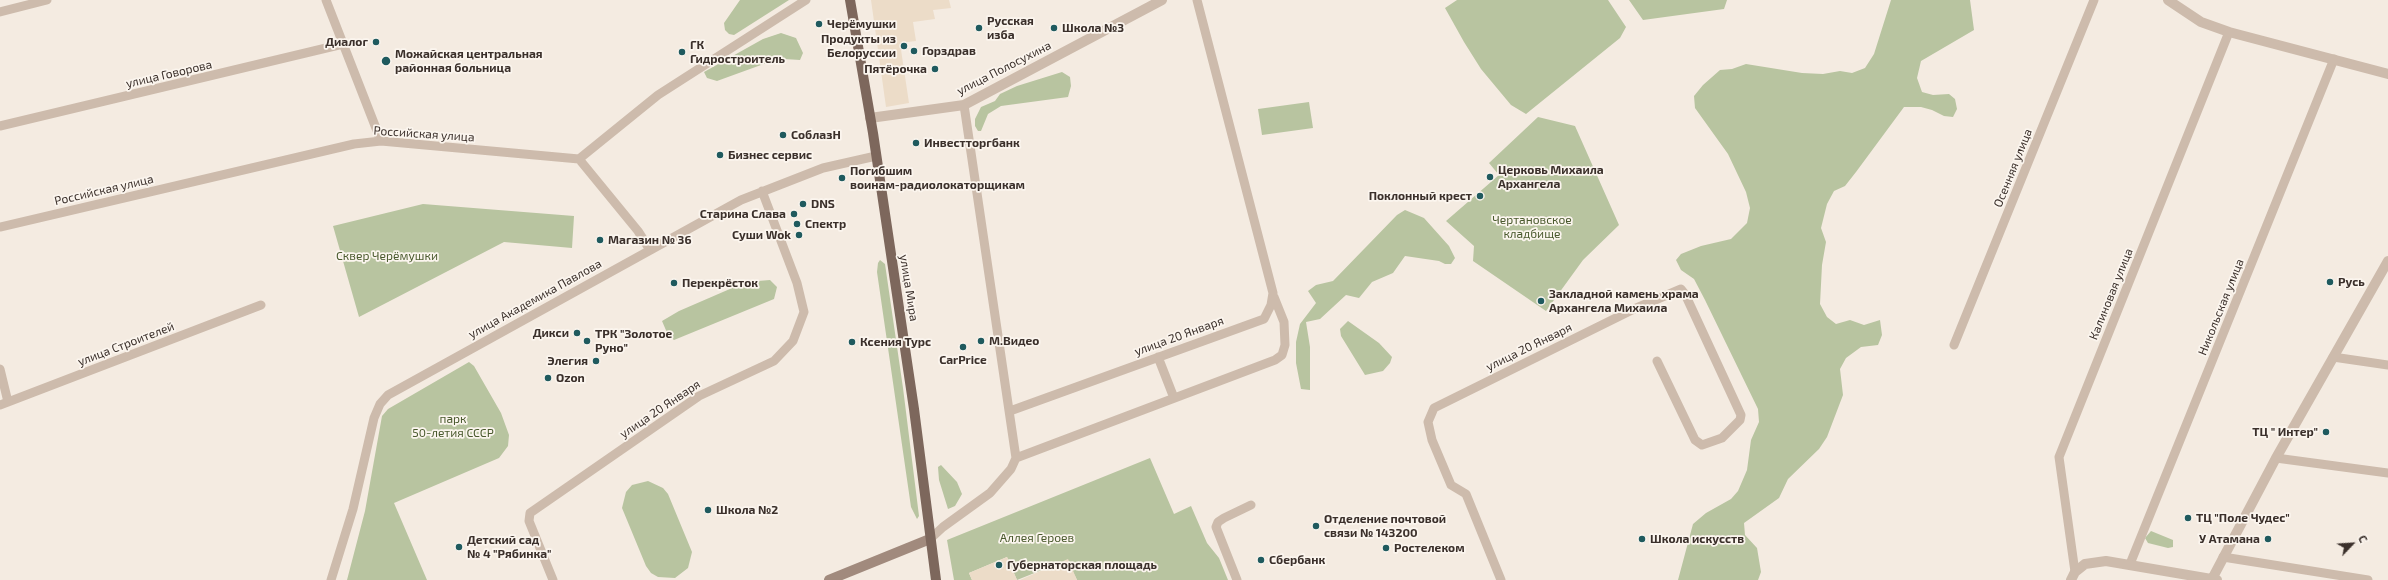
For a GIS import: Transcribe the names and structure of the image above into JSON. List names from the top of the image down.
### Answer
{
  "streets": {
    "main road": ["улица Мира"],
    "street": [
      "улица Полосухина",
      "улица Говорова",
      "Российская улица",
      "Осенняя улица",
      "Калиновая улица",
      "улица Академика Павлова",
      "Никольская улица",
      "улица 20 Января",
      "улица Строителей"
    ]
  },
  "crossings": [
    ["улица Полосухина", "улица Мира"],
    ["улица Мира", "улица Академика Павлова"],
    ["улица Академика Павлова", "улица 20 Января"]
  ],
  "parks": [
    "Чертановское кладбище",
    "Сквер Черёмушки",
    "парк 50-летия СССР",
    "Аллея Героев"
  ],
  "places": [
    "Черёмушки",
    "Русская изба",
    "Школа №3",
    "Диалог",
    "Продукты из Белоруссии",
    "Горздрав",
    "ГК Гидростроитель",
    "Можайская центральная районная больница",
    "Пятёрочка",
    "СоблазН",
    "Инвестторгбанк",
    "Бизнес сервис",
    "Церковь Михаила Архангела",
    "Погибшим воинам-радиолокаторщикам",
    "Поклонный крест",
    "DNS",
    "Старина Слава",
    "Спектр",
    "Суши Wok",
    "Магазин № 36",
    "Русь",
    "Перекрёсток",
    "Закладной камень храма Архангела Михаила",
    "Дикси",
    "ТРК \"Золотое Руно\"",
    "М.Видео",
    "Ксения Турс",
    "CarPrice",
    "Элегия",
    "Ozon",
    "ТЦ \" Интер\"",
    "Школа №2",
    "ТЦ \"Поле Чудес\"",
    "Отделение почтовой связи № 143200",
    "Школа искусств",
    "У Атамана",
    "Детский сад № 4 \"Рябинка\"",
    "Ростелеком",
    "Сбербанк",
    "Губернаторская площадь"
  ],
  "north": "top right"
}
